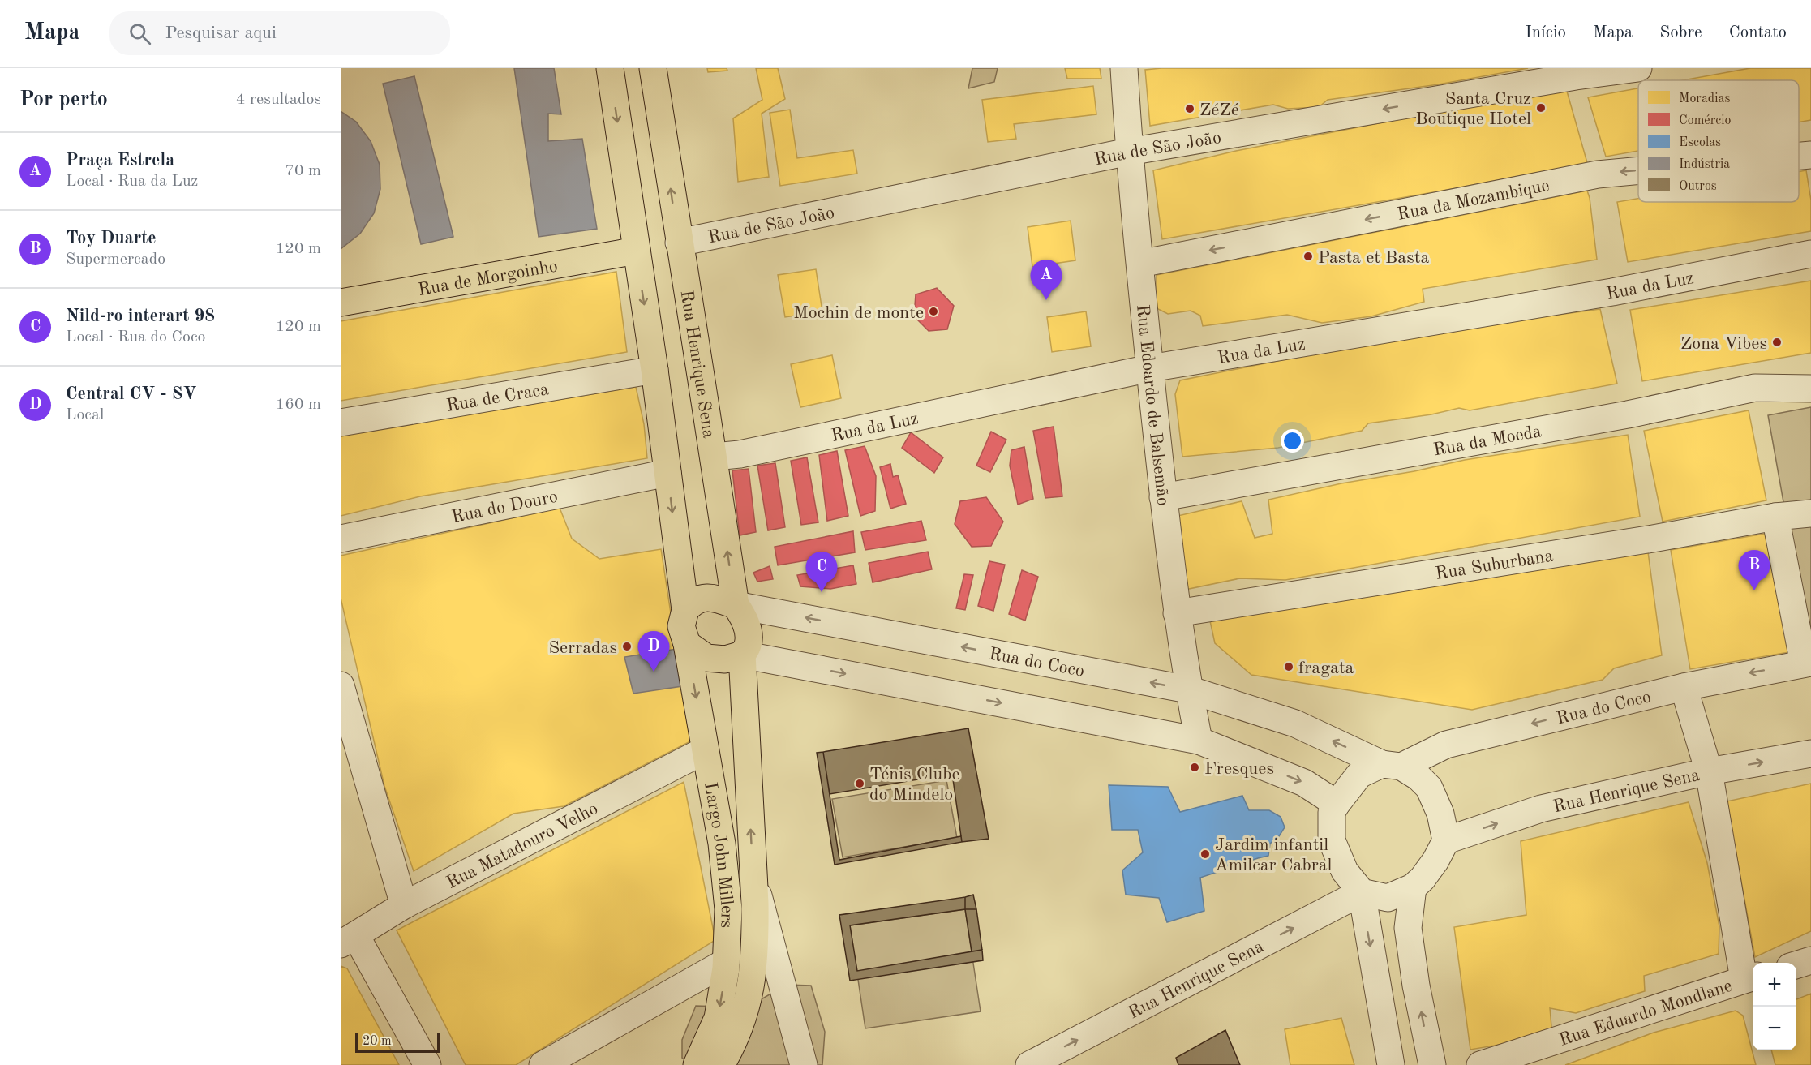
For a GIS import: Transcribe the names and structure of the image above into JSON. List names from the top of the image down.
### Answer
{
  "streets": {
    "main road": [
      "Rua de Morgoinho",
      "Rua Henrique Sena",
      "Rua do Coco",
      "Largo John Millers"
    ],
    "street": [
      "Rua de São João",
      "Rua da Mozambique",
      "Rua da Luz",
      "Rua de Craca",
      "Rua Edoardo de Balsemão",
      "Rua da Moeda",
      "Rua do Douro",
      "Rua Suburbana",
      "Rua Matadouro Velho",
      "Rua Eduardo Mondlane"
    ]
  },
  "crossings": [
    ["Rua de São João", "Rua Henrique Sena"],
    ["Rua de São João", "Rua Edoardo de Balsemão"],
    ["Rua da Mozambique", "Rua Edoardo de Balsemão"],
    ["Rua da Luz", "Rua Henrique Sena"],
    ["Rua da Luz", "Rua Edoardo de Balsemão"],
    ["Rua Henrique Sena", "Rua do Coco"],
    ["Rua Henrique Sena", "Largo John Millers"],
    ["Rua Edoardo de Balsemão", "Rua da Moeda"],
    ["Rua Edoardo de Balsemão", "Rua Suburbana"],
    ["Rua Edoardo de Balsemão", "Rua do Coco"],
    ["Rua do Coco", "Largo John Millers"],
    ["Rua Matadouro Velho", "Largo John Millers"]
  ],
  "one_way": [
    "Rua de São João",
    "Rua da Mozambique",
    "Rua Henrique Sena",
    "Rua do Coco"
  ],
  "places": [
    "Santa Cruz Boutique Hotel",
    "ZéZé",
    "Pasta et Basta",
    "Mochin de monte",
    "Zona Vibes",
    "Serradas",
    "fragata",
    "Fresques",
    "Ténis Clube do Mindelo",
    "Jardim infantil Amilcar Cabral"
  ],
  "legend": [
    "Moradias",
    "Comércio",
    "Escolas",
    "Indústria",
    "Outros"
  ],
  "scale_bar": "20 m",
  "page": {
    "header": "Mapa",
    "search": "Pesquisar aqui",
    "nav": [
      "Início",
      "Mapa",
      "Sobre",
      "Contato"
    ],
    "heading": ["Por perto", "4 resultados"],
    "list": [
      {
        "mark": "A",
        "name": "Praça Estrela",
        "note": "Local · Rua da Luz",
        "value": "70 m"
      },
      {
        "mark": "B",
        "name": "Toy Duarte",
        "note": "Supermercado",
        "value": "120 m"
      },
      {
        "mark": "C",
        "name": "Nild-ro interart 98",
        "note": "Local · Rua do Coco",
        "value": "120 m"
      },
      {
        "mark": "D",
        "name": "Central CV - SV",
        "note": "Local",
        "value": "160 m"
      }
    ],
    "pins": [
      "A",
      "B",
      "C",
      "D"
    ],
    "map_buttons": ["+", "−"],
    "scale": "20 m"
  }
}
